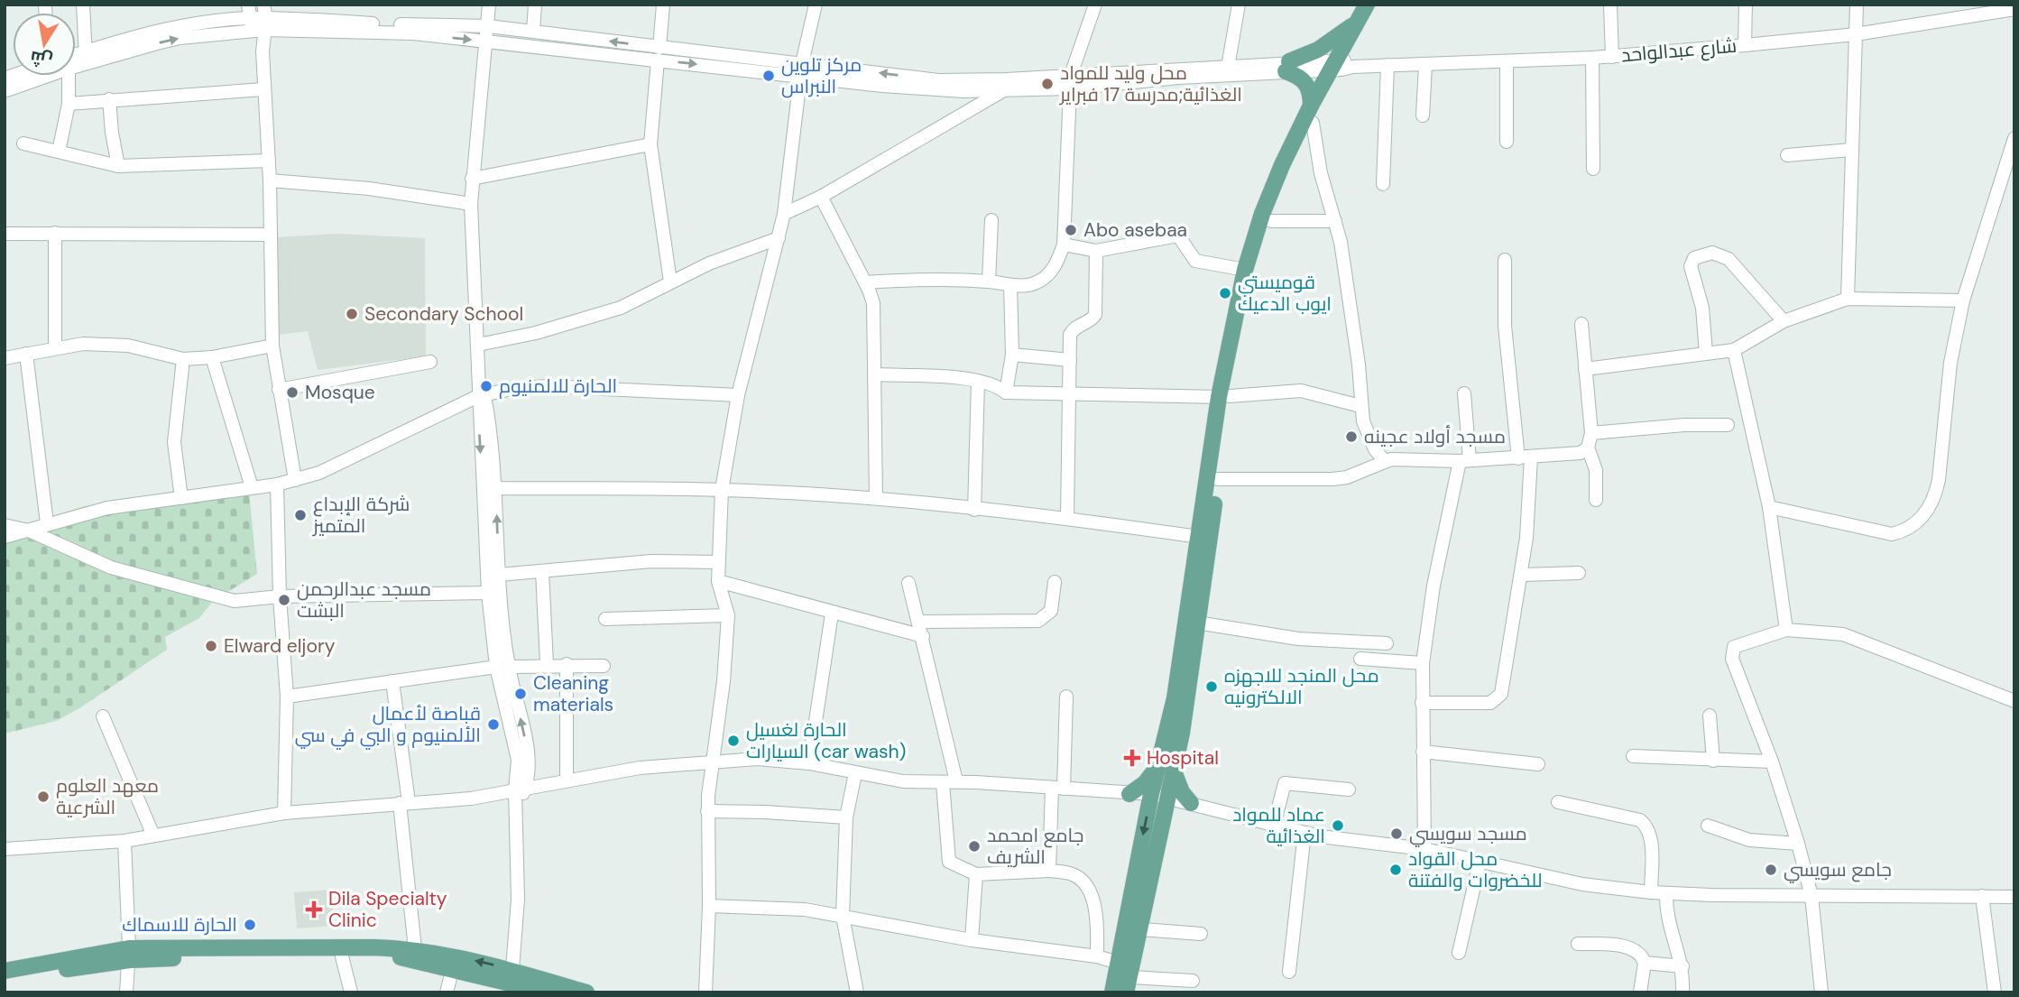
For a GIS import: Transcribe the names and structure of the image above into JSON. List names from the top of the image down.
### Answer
{
  "streets": {
    "street": ["شارع عبدالواحد"]
  },
  "places": {
    "other": [
      "مركز تلوين النبراس",
      "محل وليد للمواد الغذائية;مدرسة 17 فبراير",
      "Abo asebaa",
      "قوميستي ايوب الدعيك",
      "Secondary School",
      "الحارة للالمنيوم",
      "Mosque",
      "مسجد أولاد عجينه",
      "شركة الإبداع المتميز",
      "مسجد عبدالرحمن البشت",
      "Elward eljory",
      "محل المنجد للاجهزه الالكترونيه",
      "Cleaning materials",
      "قباصة لأعمال الألمنيوم و البي في سي",
      "الحارة لغسيل السيارات (car wash)",
      "معهد العلوم الشرعية",
      "عماد للمواد الغذائية",
      "مسجد سويسي",
      "جامع امحمد الشريف",
      "محل القواد للخضروات والفتنة",
      "جامع سويسي",
      "الحارة للاسماك"
    ],
    "health": ["Hospital", "Dila Specialty Clinic"]
  },
  "north": "bottom"
}
